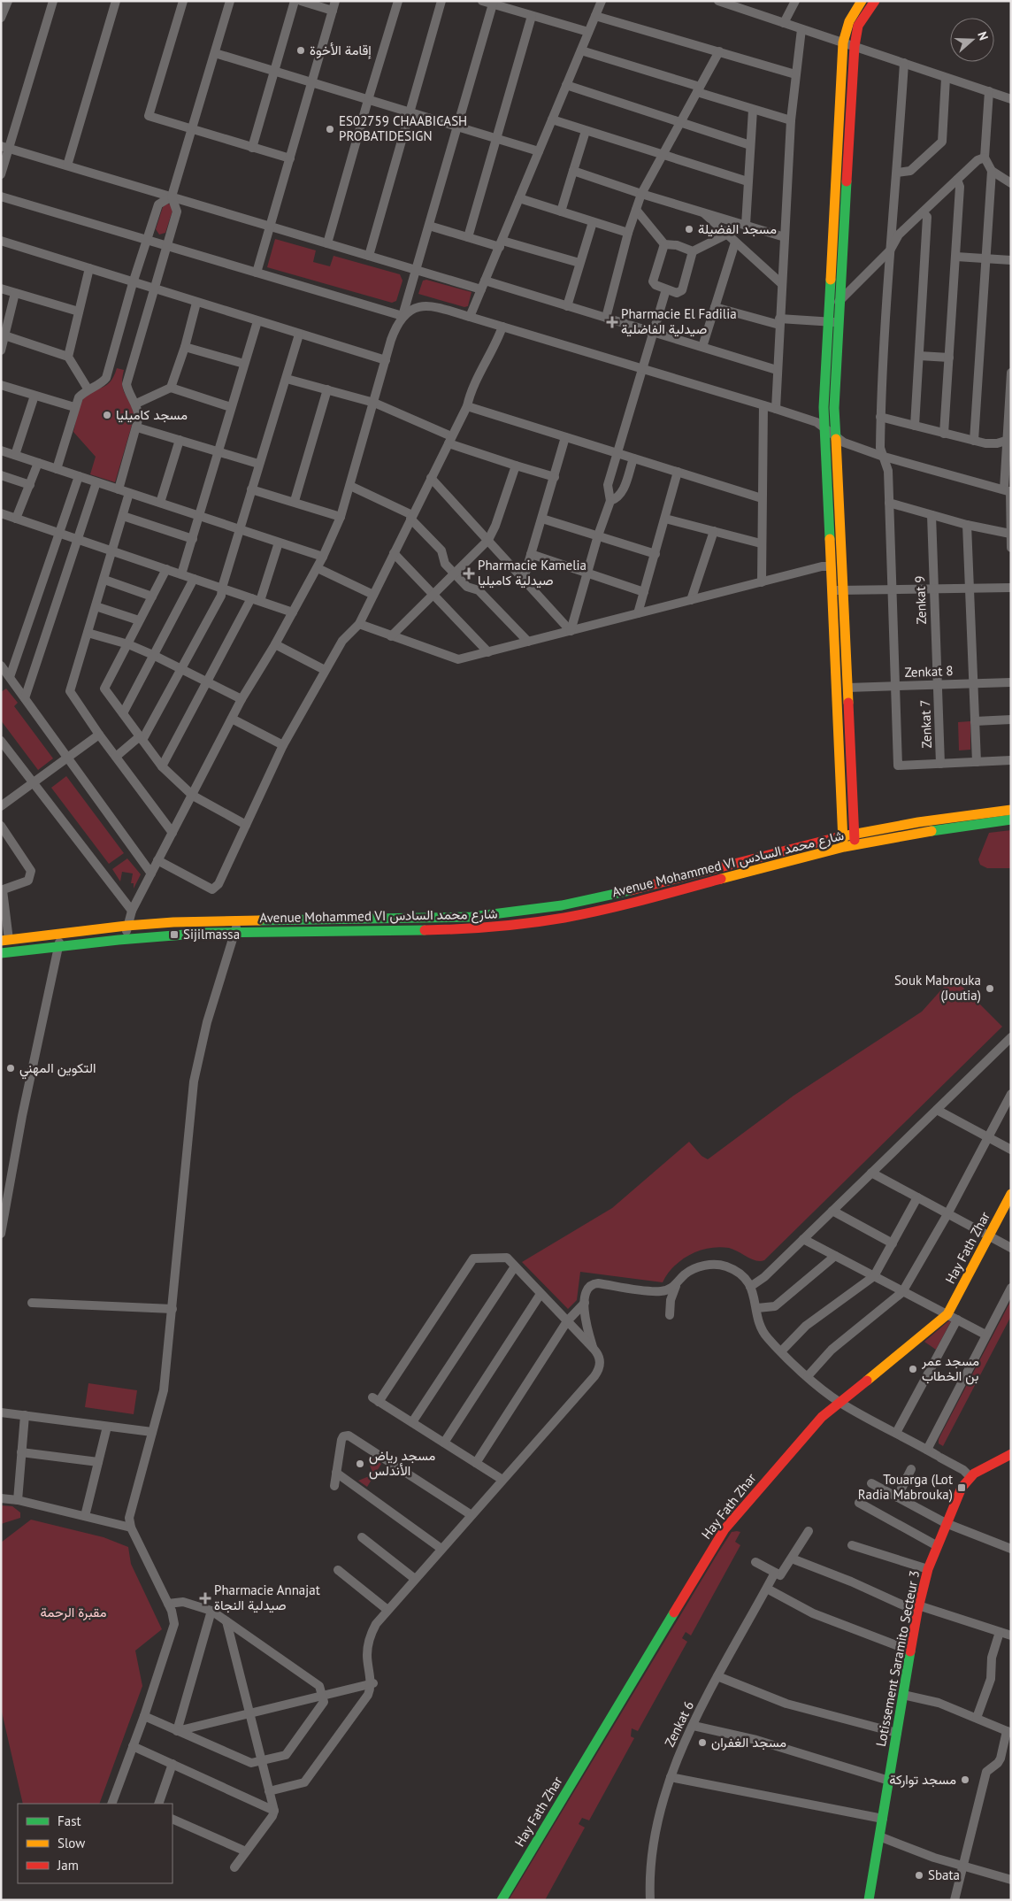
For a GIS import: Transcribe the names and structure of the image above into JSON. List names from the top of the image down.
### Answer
{
  "streets": {
    "street": [
      "Zenkat 9",
      "Zenkat 8",
      "Zenkat 7",
      "Avenue Mohammed VI شارع محمد السادس",
      "Hay Fath Zhar",
      "Lotissement Saramito Secteur 3",
      "Zenkat 6"
    ]
  },
  "crossings": [
    ["Zenkat 9", "Zenkat 8"],
    ["Zenkat 9", "Zenkat 7"],
    ["Zenkat 8", "Zenkat 7"]
  ],
  "parks": ["مقبرة الرحمة"],
  "places": {
    "other": [
      "إقامة الأخوة",
      "ES02759 CHAABICASH PROBATIDESIGN",
      "مسجد الفضيلة",
      "مسجد كاميليا",
      "Souk Mabrouka (Joutia)",
      "التكوين المهني",
      "مسجد عمر بن الخطاب",
      "مسجد رياض الأندلس",
      "مسجد الغفران",
      "مسجد تواركة",
      "Sbata"
    ],
    "health": ["Pharmacie El Fadilia صيدلية الفاضلية", "Pharmacie Kamelia صيدلية كاميليا", "Pharmacie Annajat صيدلية النجاة"],
    "transit": ["Sijilmassa", "Touarga (Lot Radia Mabrouka)"]
  },
  "legend": ["Fast", "Slow", "Jam"],
  "north": "right"
}
